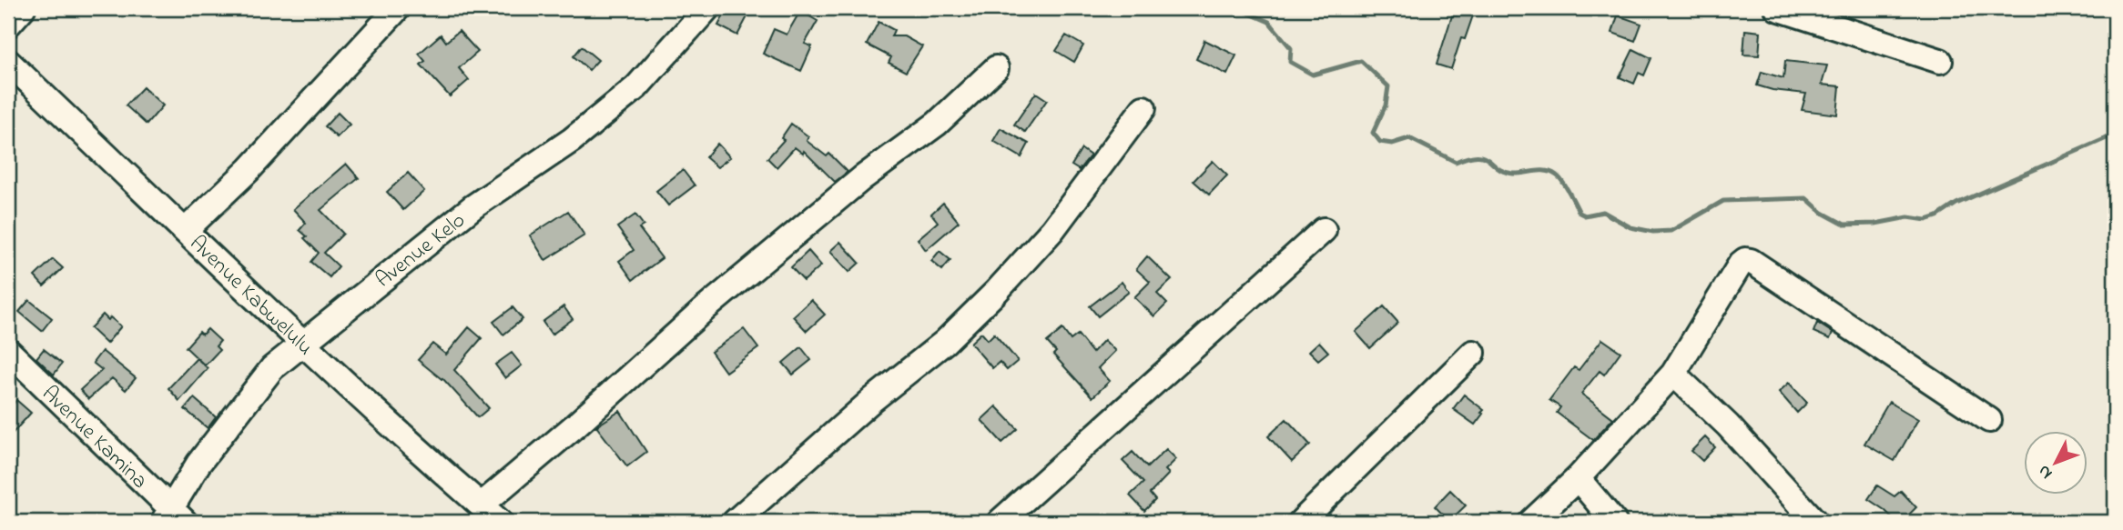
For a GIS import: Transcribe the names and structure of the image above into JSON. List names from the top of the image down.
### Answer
{
  "streets": {
    "street": ["Avenue Kelo", "Avenue Kabwelulu", "Avenue Kamina"]
  },
  "crossings": [
    ["Avenue Kelo", "Avenue Kabwelulu"],
    ["Avenue Kelo", "Avenue Kamina"]
  ],
  "north": "bottom left"
}
